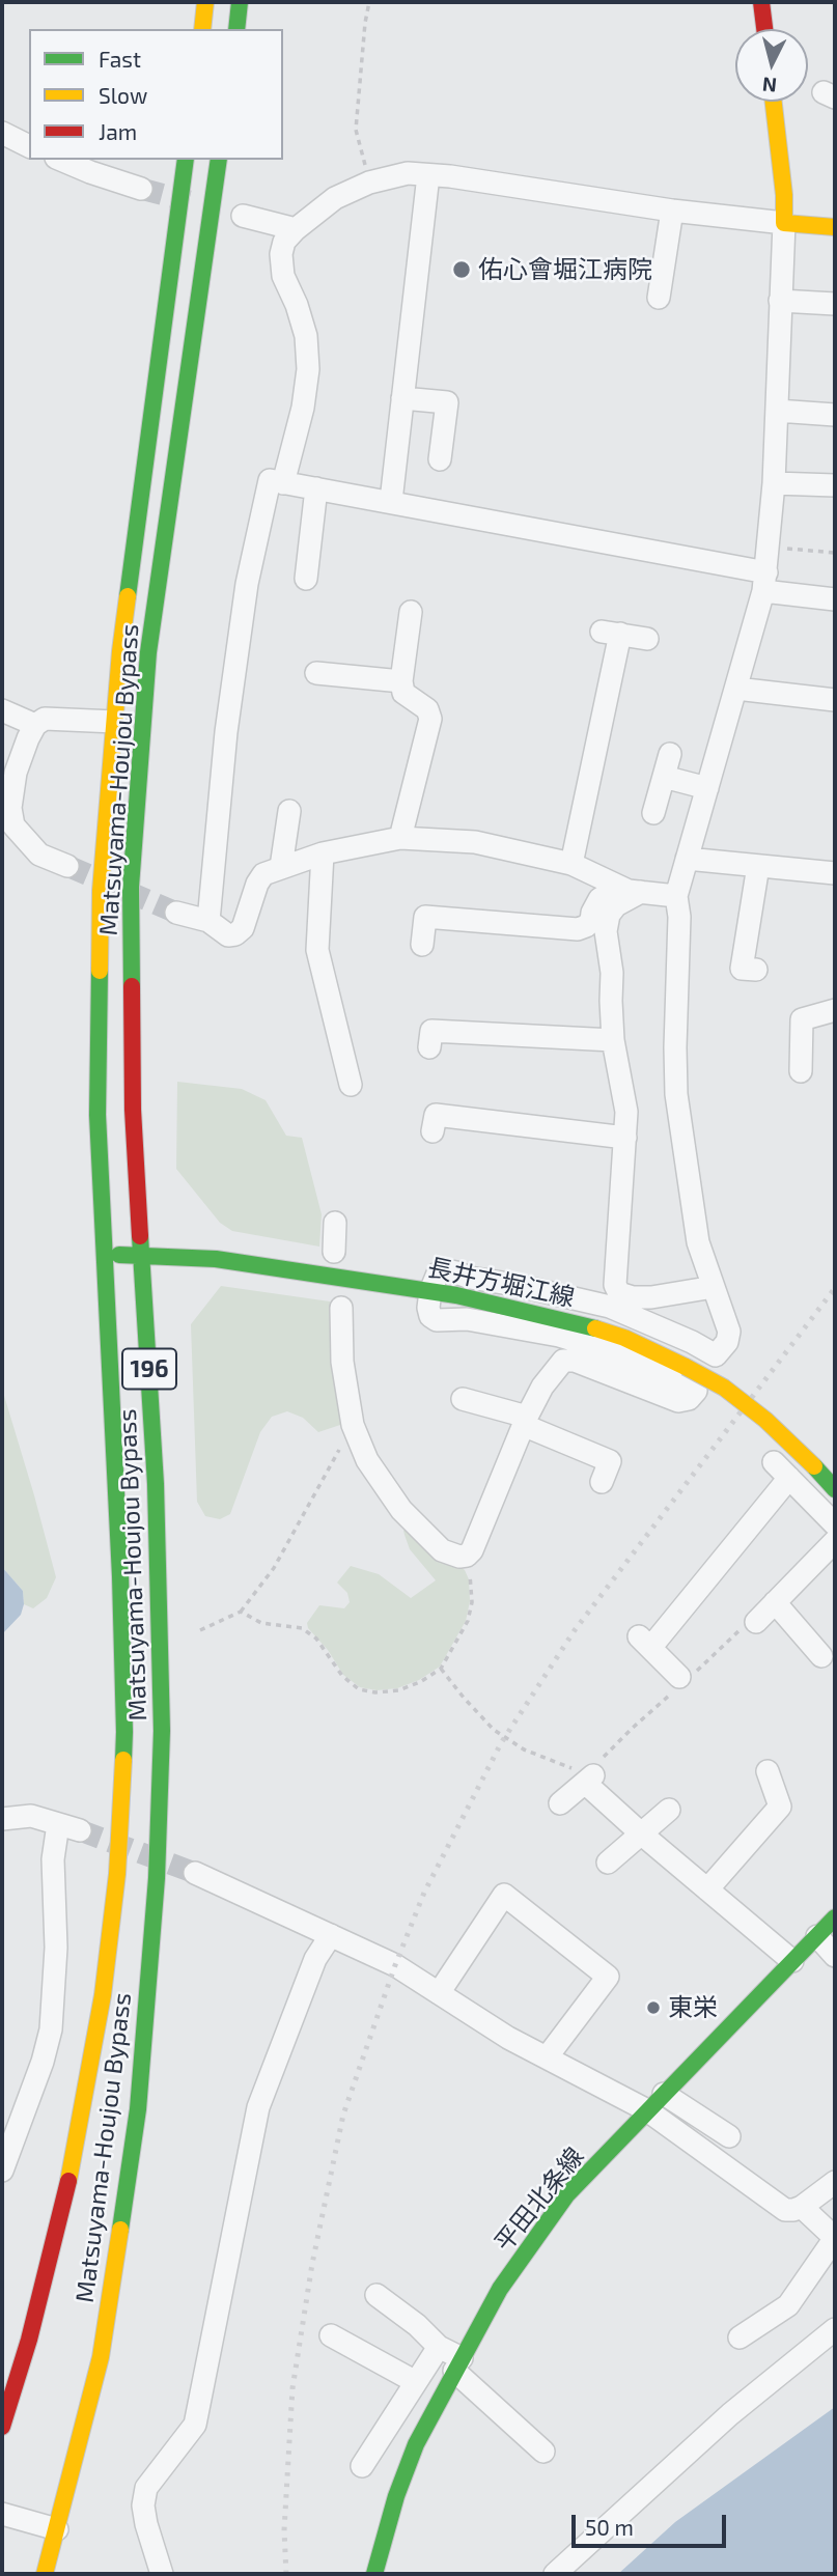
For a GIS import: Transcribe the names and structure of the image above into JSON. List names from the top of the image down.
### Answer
{
  "streets": {
    "main road": [
      "Matsuyama-Houjou Bypass",
      "長井方堀江線",
      "196",
      "平田北条線"
    ]
  },
  "crossings": [
    ["Matsuyama-Houjou Bypass", "長井方堀江線"]
  ],
  "places": ["佑心會堀江病院", "東栄"],
  "legend": ["Fast", "Slow", "Jam"],
  "scale_bar": "50 m",
  "north": "bottom"
}
